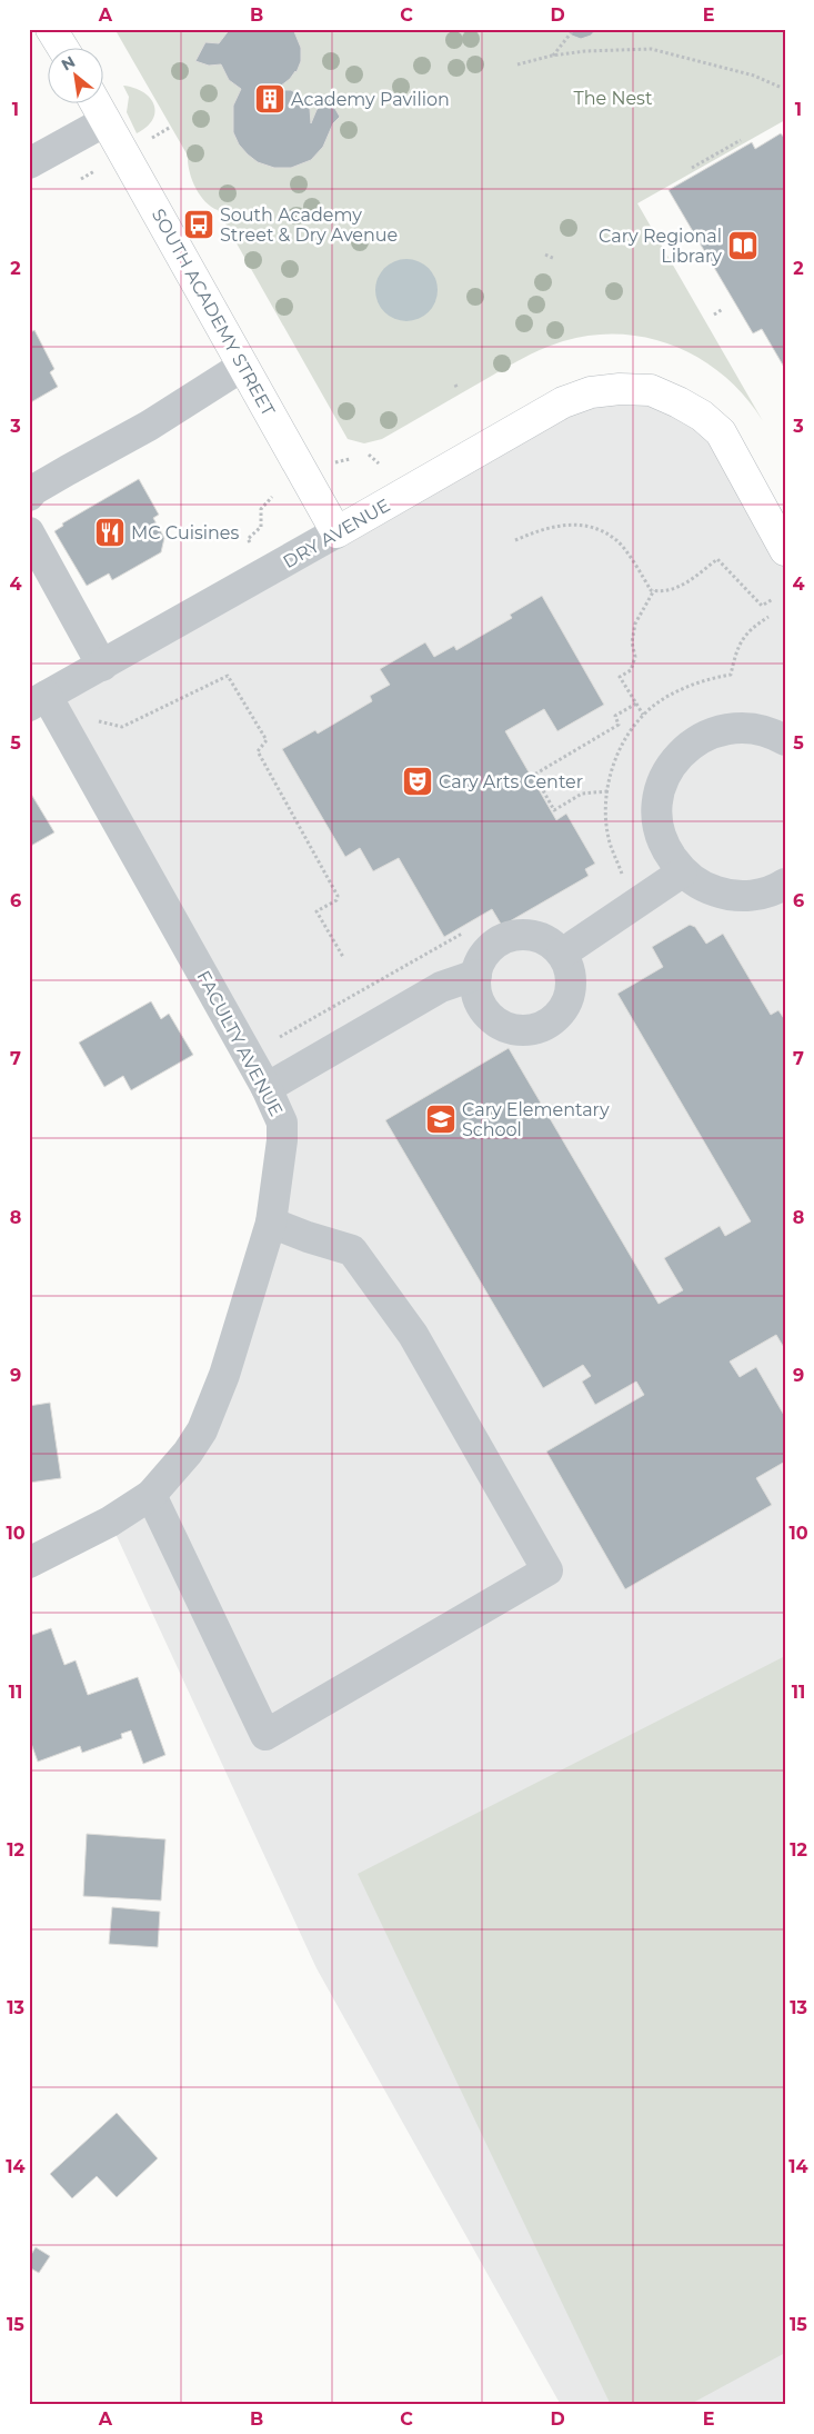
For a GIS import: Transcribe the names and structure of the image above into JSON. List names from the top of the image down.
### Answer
{
  "streets": {
    "main road": ["SOUTH ACADEMY STREET", "DRY AVENUE"],
    "street": ["FACULTY AVENUE"]
  },
  "crossings": [
    ["SOUTH ACADEMY STREET", "DRY AVENUE"],
    ["DRY AVENUE", "FACULTY AVENUE"]
  ],
  "parks": ["The Nest"],
  "places": {
    "building": ["Academy Pavilion"],
    "bus stop": ["South Academy Street & Dry Avenue"],
    "library": ["Cary Regional Library"],
    "restaurant": ["MC Cuisines"],
    "theatre": ["Cary Arts Center"],
    "school or university": ["Cary Elementary School"]
  },
  "north": "top left",
  "grid": {
    "columns": [
      "A",
      "B",
      "C",
      "D",
      "E"
    ],
    "rows": [
      "1",
      "2",
      "3",
      "4",
      "5",
      "6",
      "7",
      "8",
      "9",
      "10",
      "11",
      "12",
      "13",
      "14",
      "15"
    ]
  }
}
